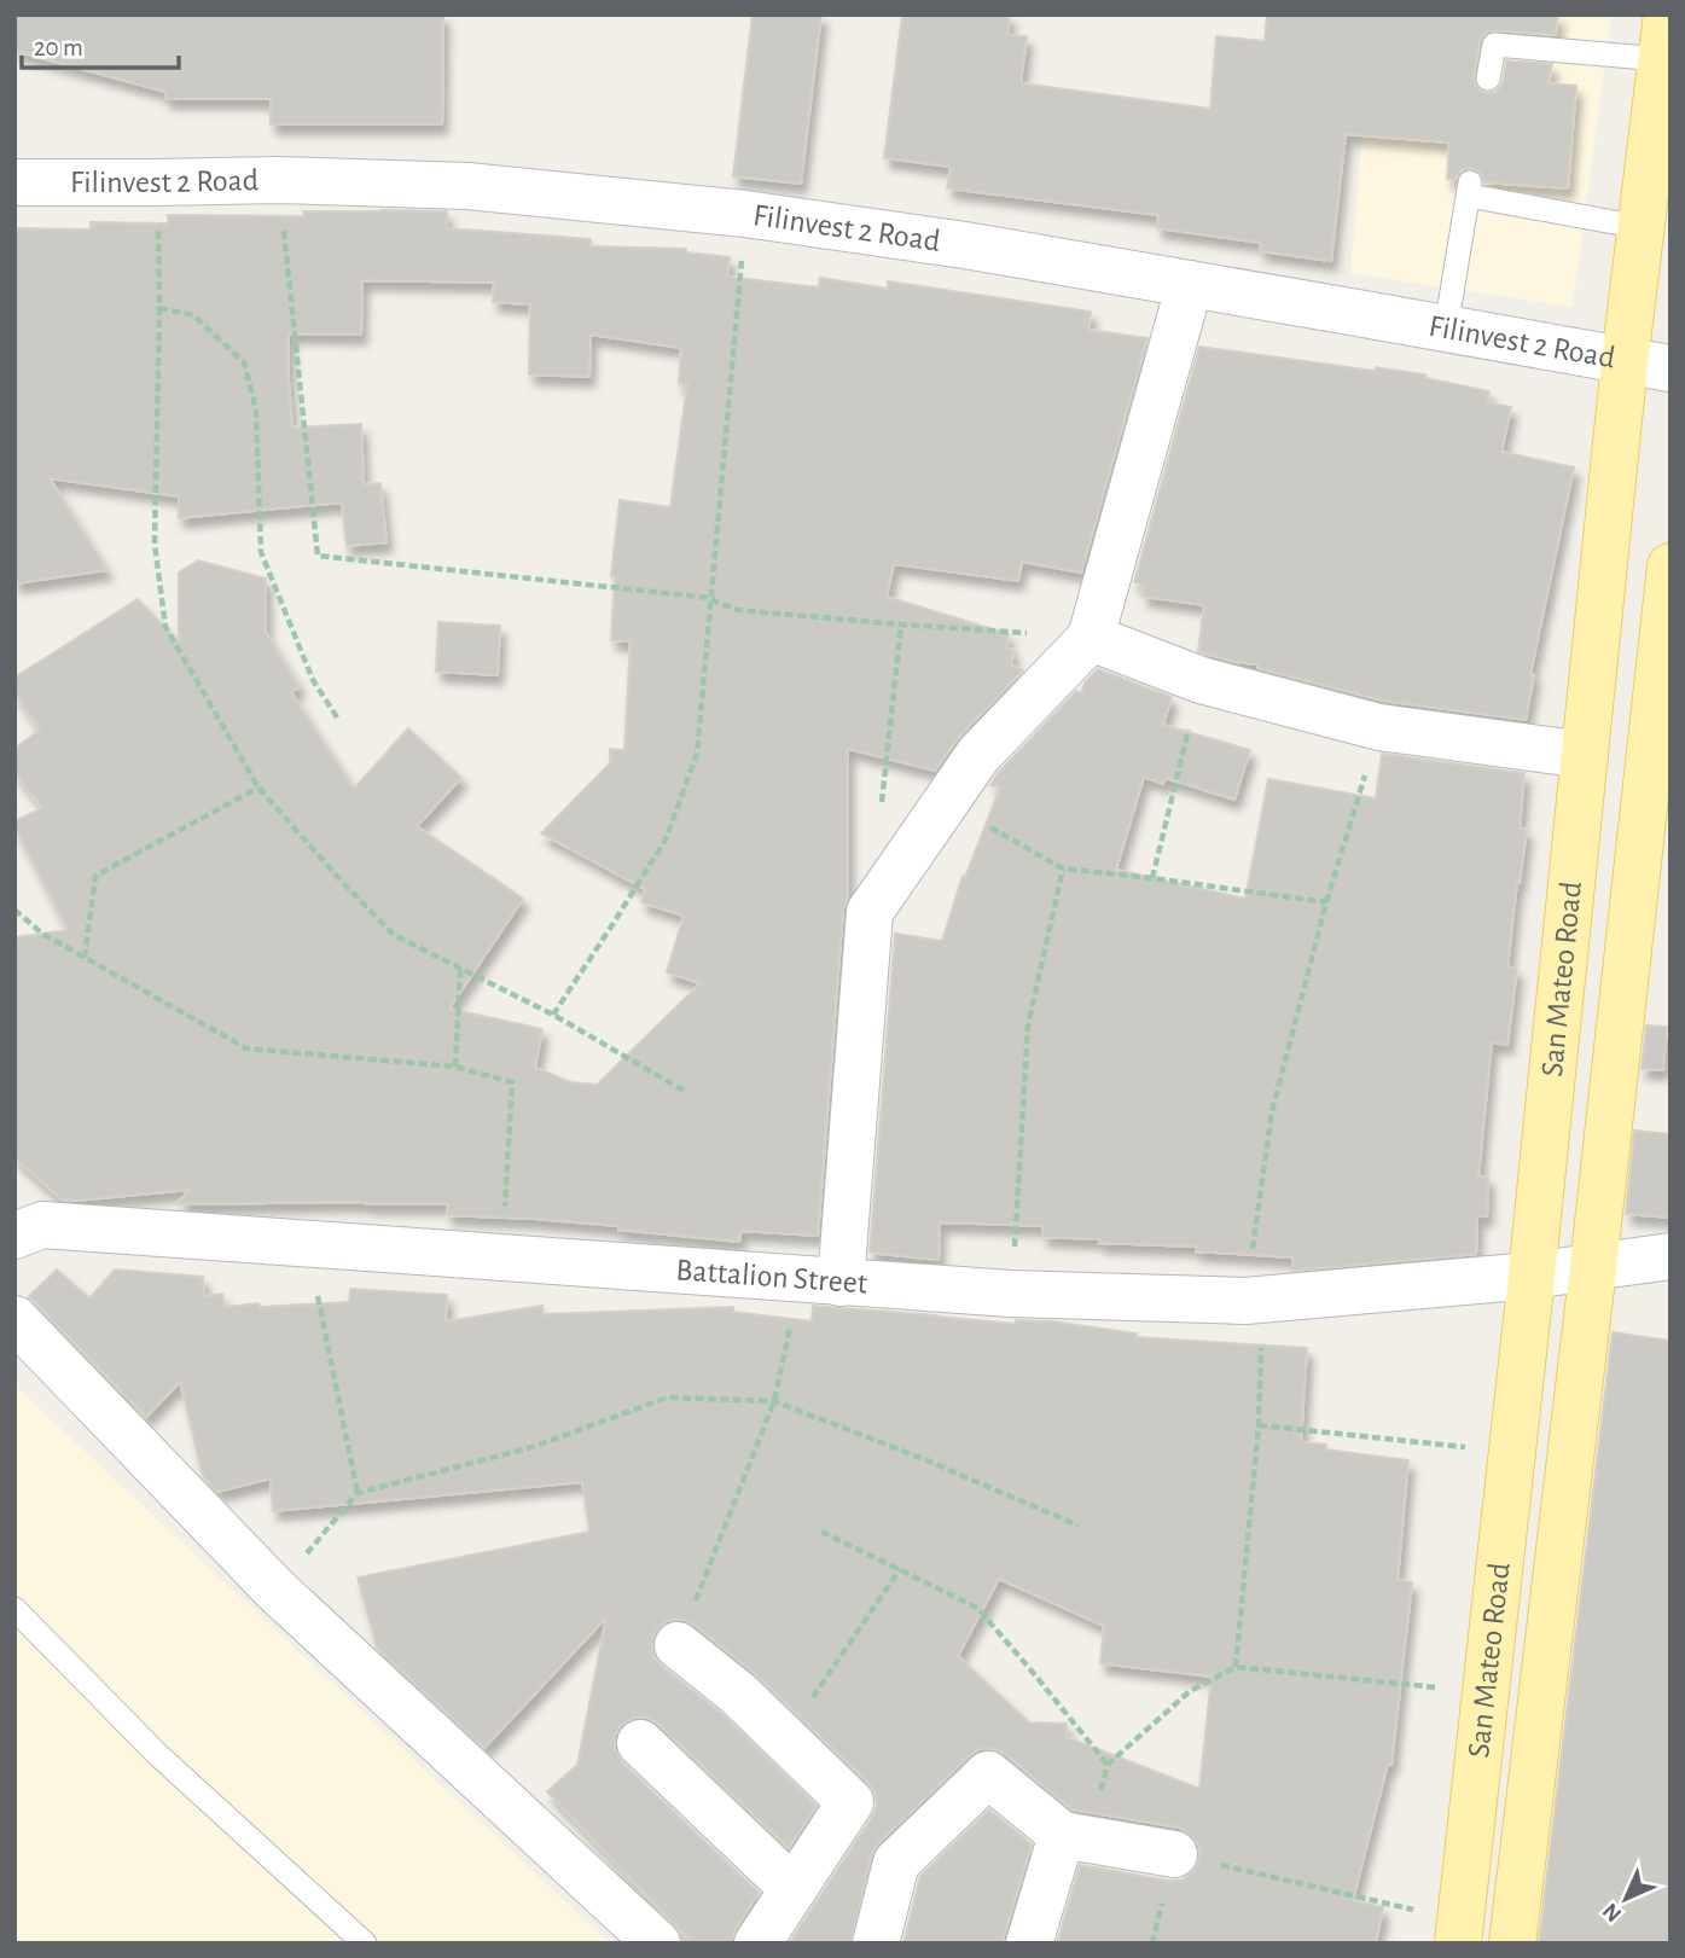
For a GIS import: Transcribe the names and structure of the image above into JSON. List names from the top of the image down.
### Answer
{
  "streets": {
    "main road": ["San Mateo Road"],
    "street": ["Filinvest 2 Road", "Battalion Street"]
  },
  "crossings": [
    ["Filinvest 2 Road", "San Mateo Road"],
    ["San Mateo Road", "Battalion Street"]
  ],
  "scale_bar": "20 m",
  "north": "bottom left"
}
